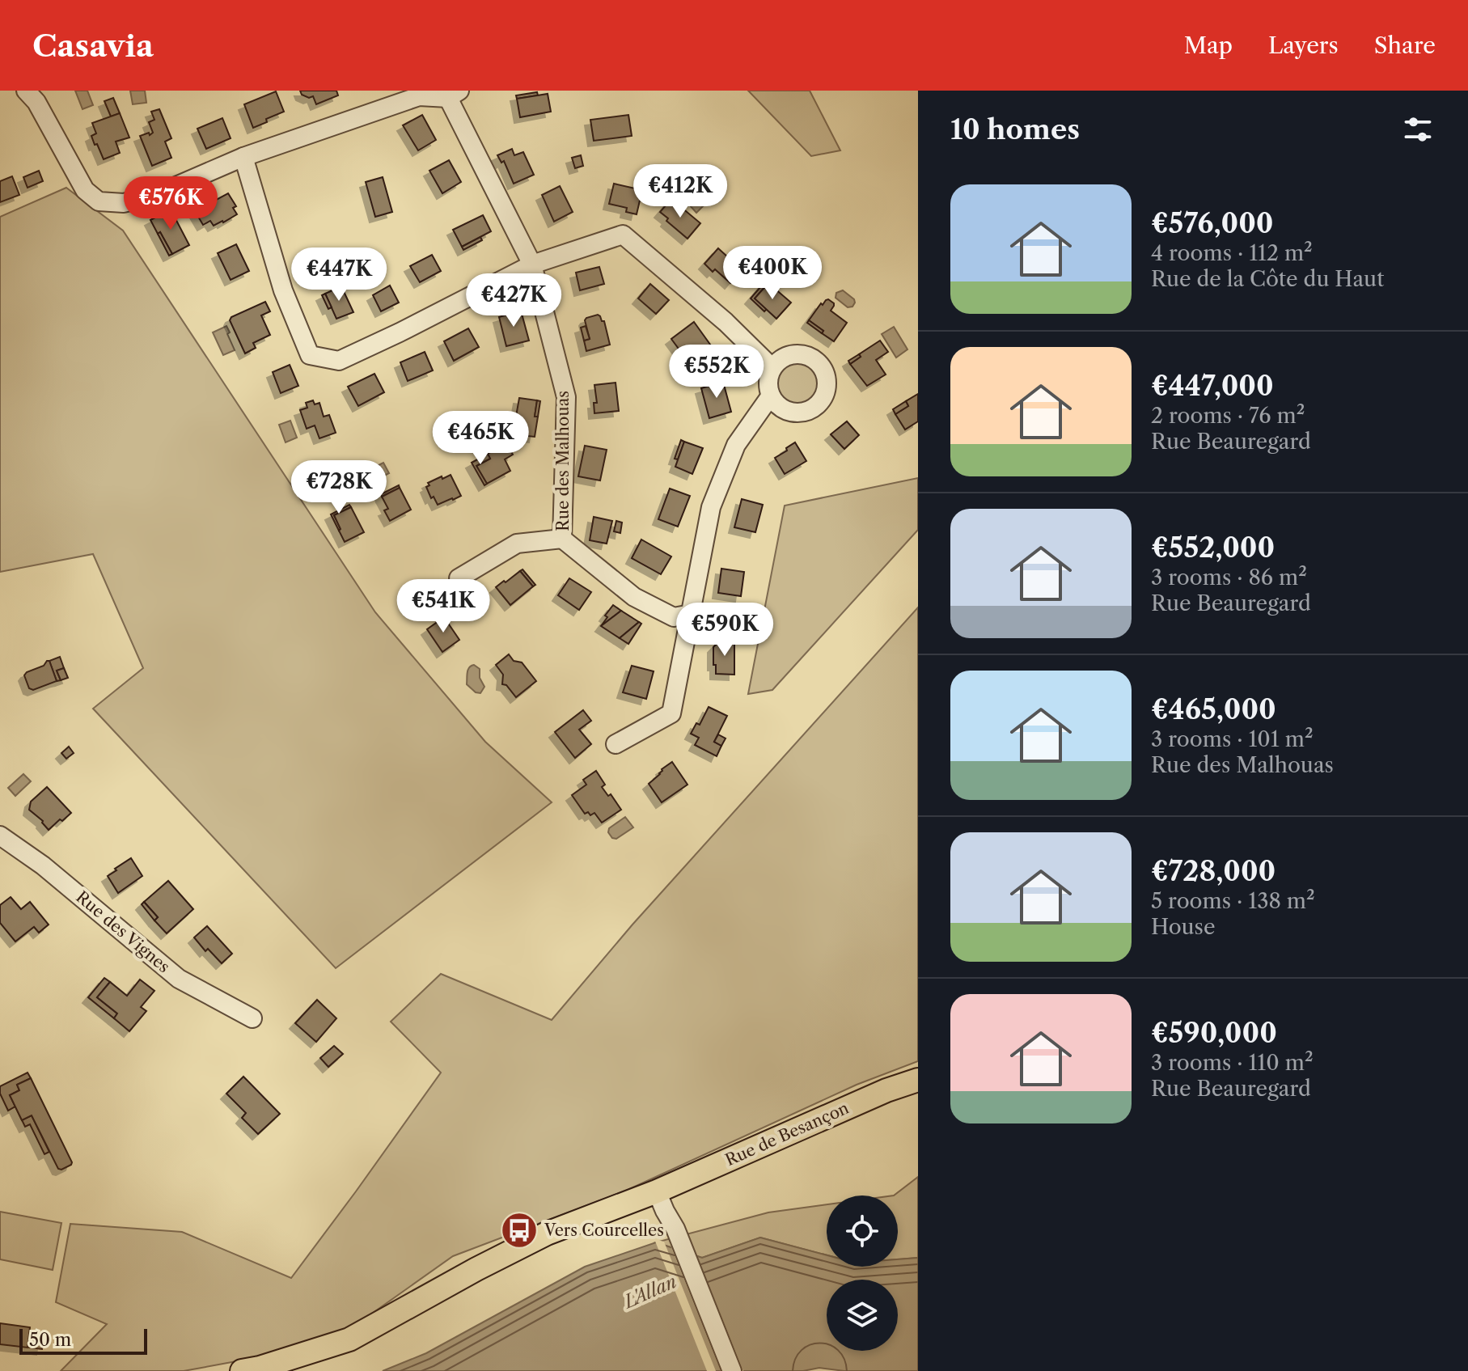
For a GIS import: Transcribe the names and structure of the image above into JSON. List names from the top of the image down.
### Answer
{
  "streets": {
    "main road": ["Rue de Besançon"],
    "street": ["Rue des Malhouas", "Rue des Vignes"]
  },
  "water": ["L'Allan"],
  "places": {
    "bus stop": ["Vers Courcelles"]
  },
  "scale_bar": "50 m",
  "page": {
    "header": "Casavia",
    "nav": ["Map", "Layers", "Share"],
    "heading": "10 homes",
    "price": [
      "€412K",
      "€576K",
      "€400K",
      "€447K",
      "€427K",
      "€552K",
      "€465K",
      "€728K",
      "€541K",
      "€590K"
    ],
    "list": [
      {
        "name": "€576,000",
        "note": "4 rooms · 112 m² · Rue de la Côte du Haut"
      },
      {
        "name": "€447,000",
        "note": "2 rooms · 76 m² · Rue Beauregard"
      },
      {
        "name": "€552,000",
        "note": "3 rooms · 86 m² · Rue Beauregard"
      },
      {
        "name": "€465,000",
        "note": "3 rooms · 101 m² · Rue des Malhouas"
      },
      {
        "name": "€728,000",
        "note": "5 rooms · 138 m² · House"
      },
      {
        "name": "€590,000",
        "note": "3 rooms · 110 m² · Rue Beauregard"
      }
    ],
    "scale": "50 m"
  }
}
